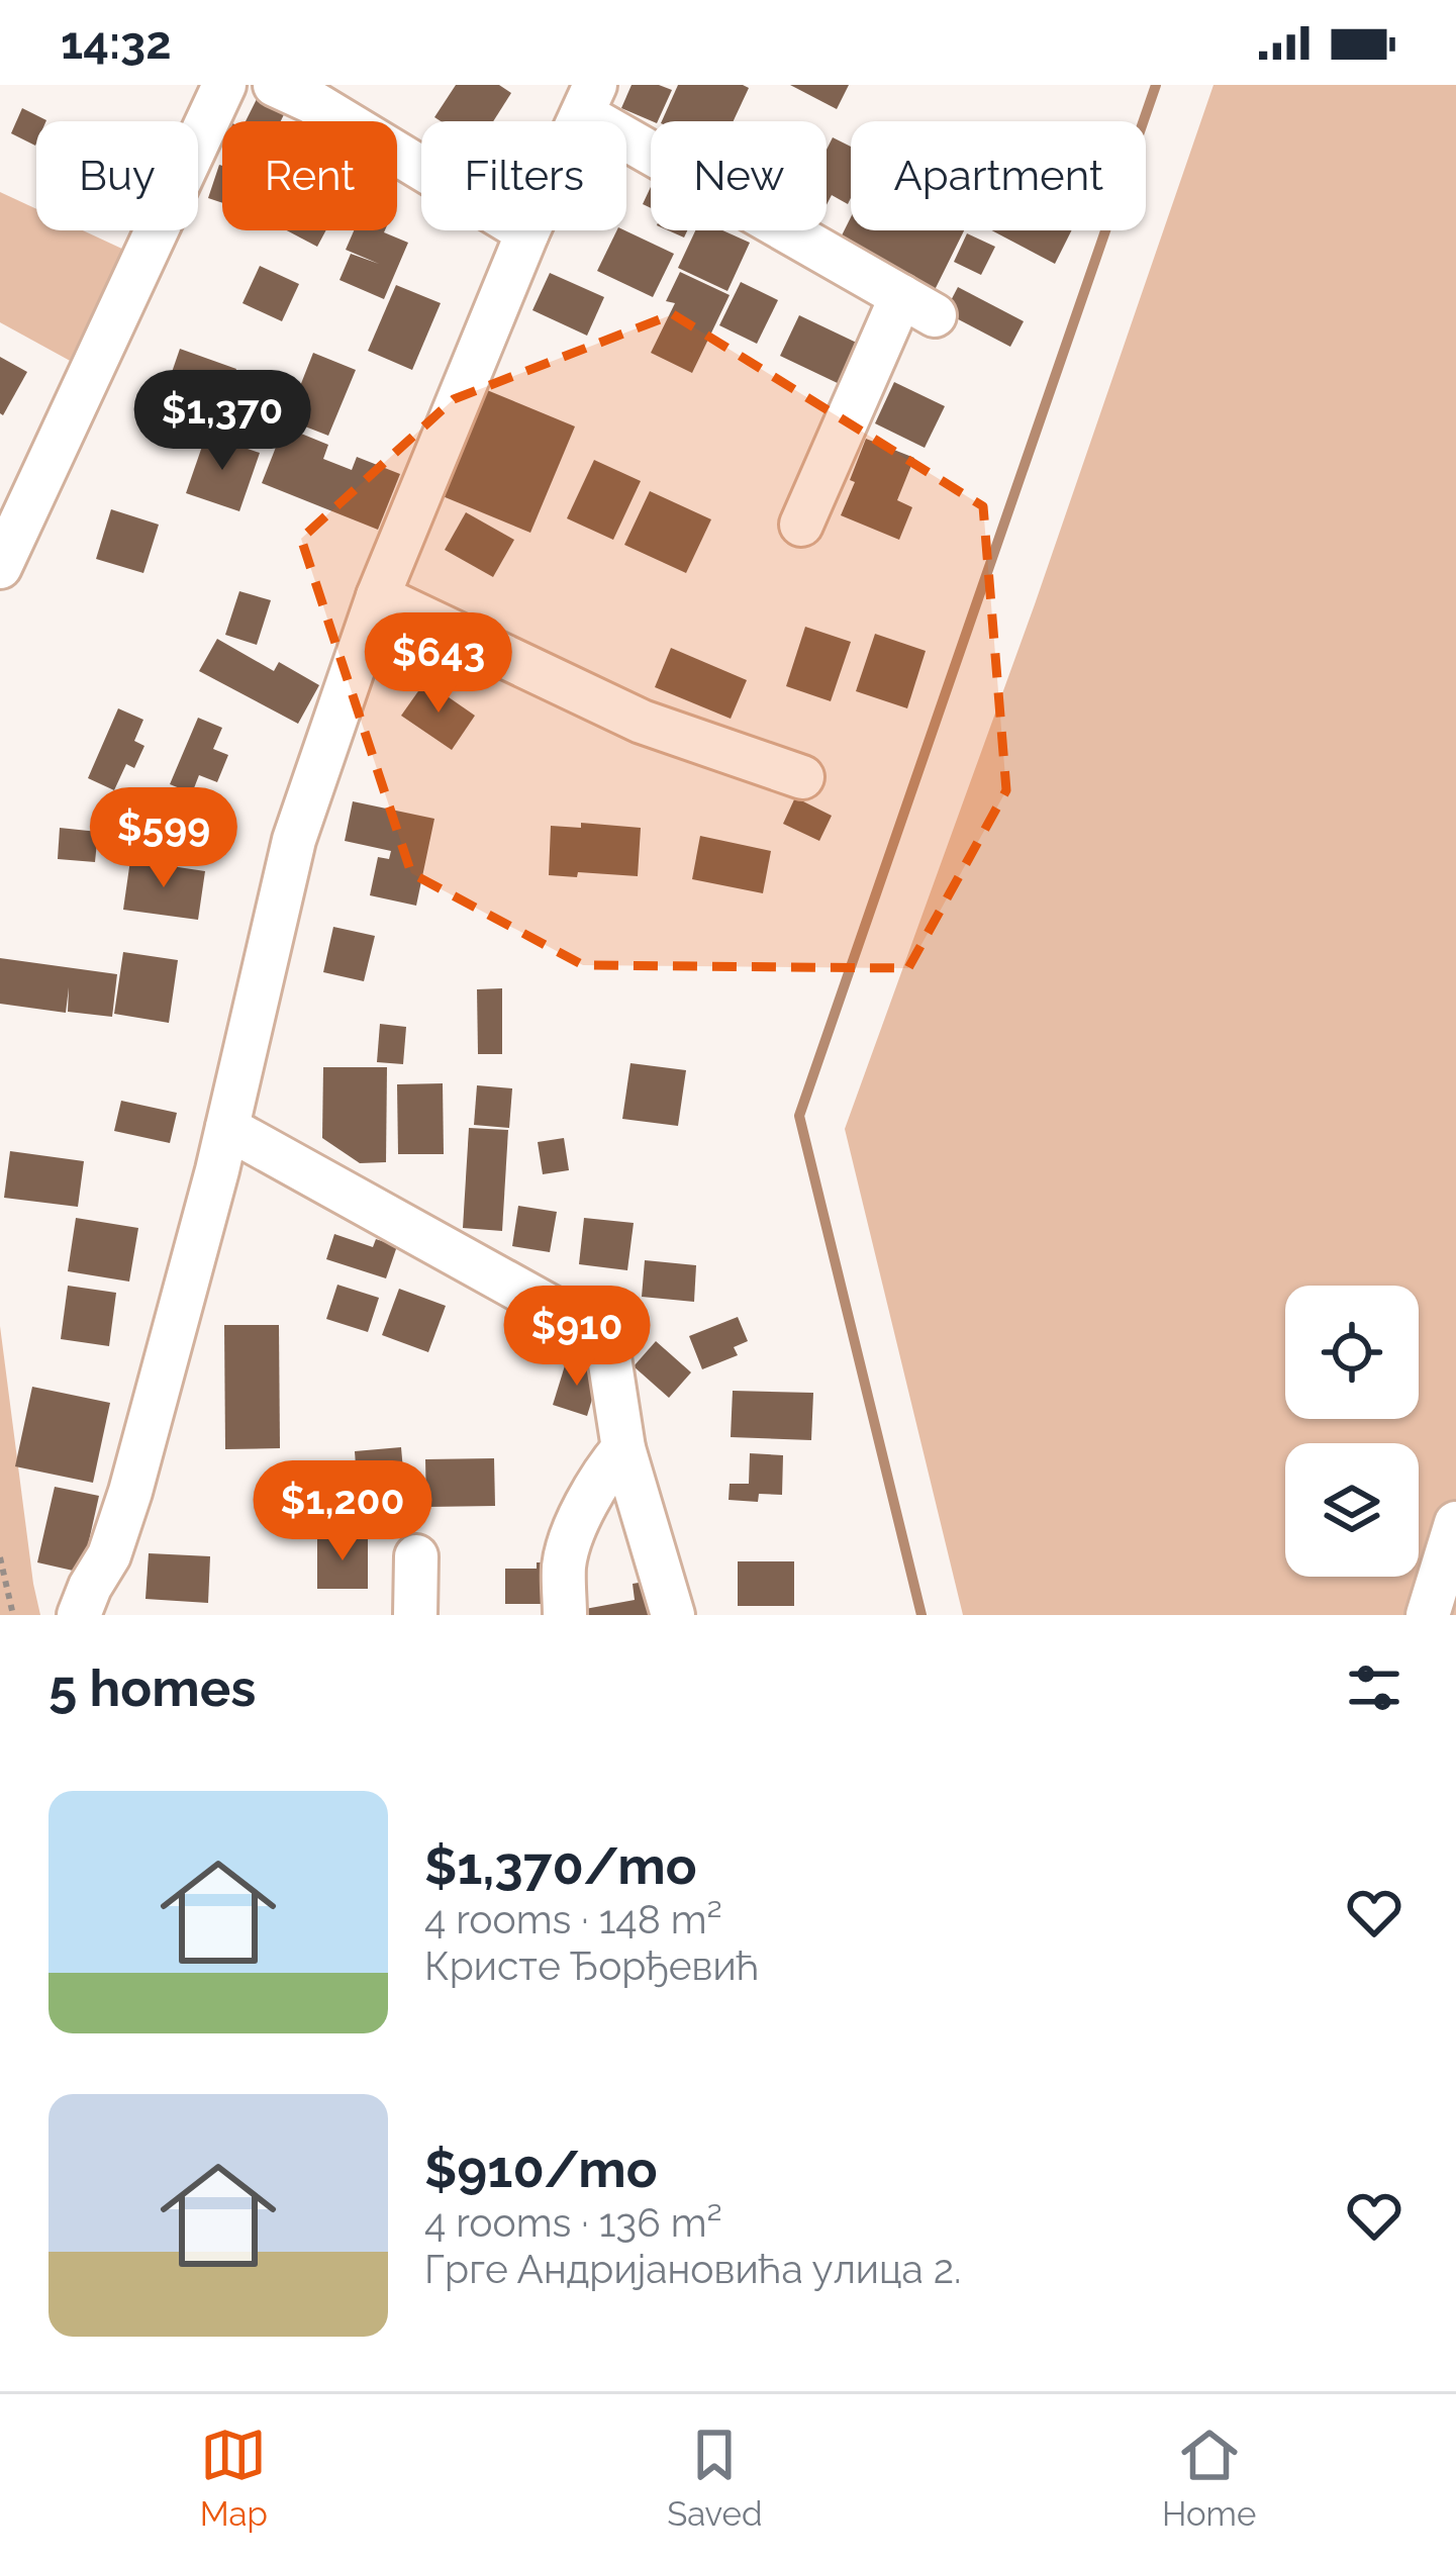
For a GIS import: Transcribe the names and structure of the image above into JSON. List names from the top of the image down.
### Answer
{
  "page": {
    "status": "14:32",
    "chip": [
      "Buy",
      "Rent",
      "Filters",
      "New",
      "Apartment"
    ],
    "price": [
      "$1,370",
      "$643",
      "$599",
      "$910",
      "$1,200"
    ],
    "heading": "5 homes",
    "list": [
      {
        "name": "$1,370/mo",
        "note": "4 rooms · 148 m² · Кристе Ђорђевић"
      },
      {
        "name": "$910/mo",
        "note": "4 rooms · 136 m² · Грге Андријановића улица 2."
      }
    ],
    "tabs": ["Map", "Saved", "Home"]
  }
}
